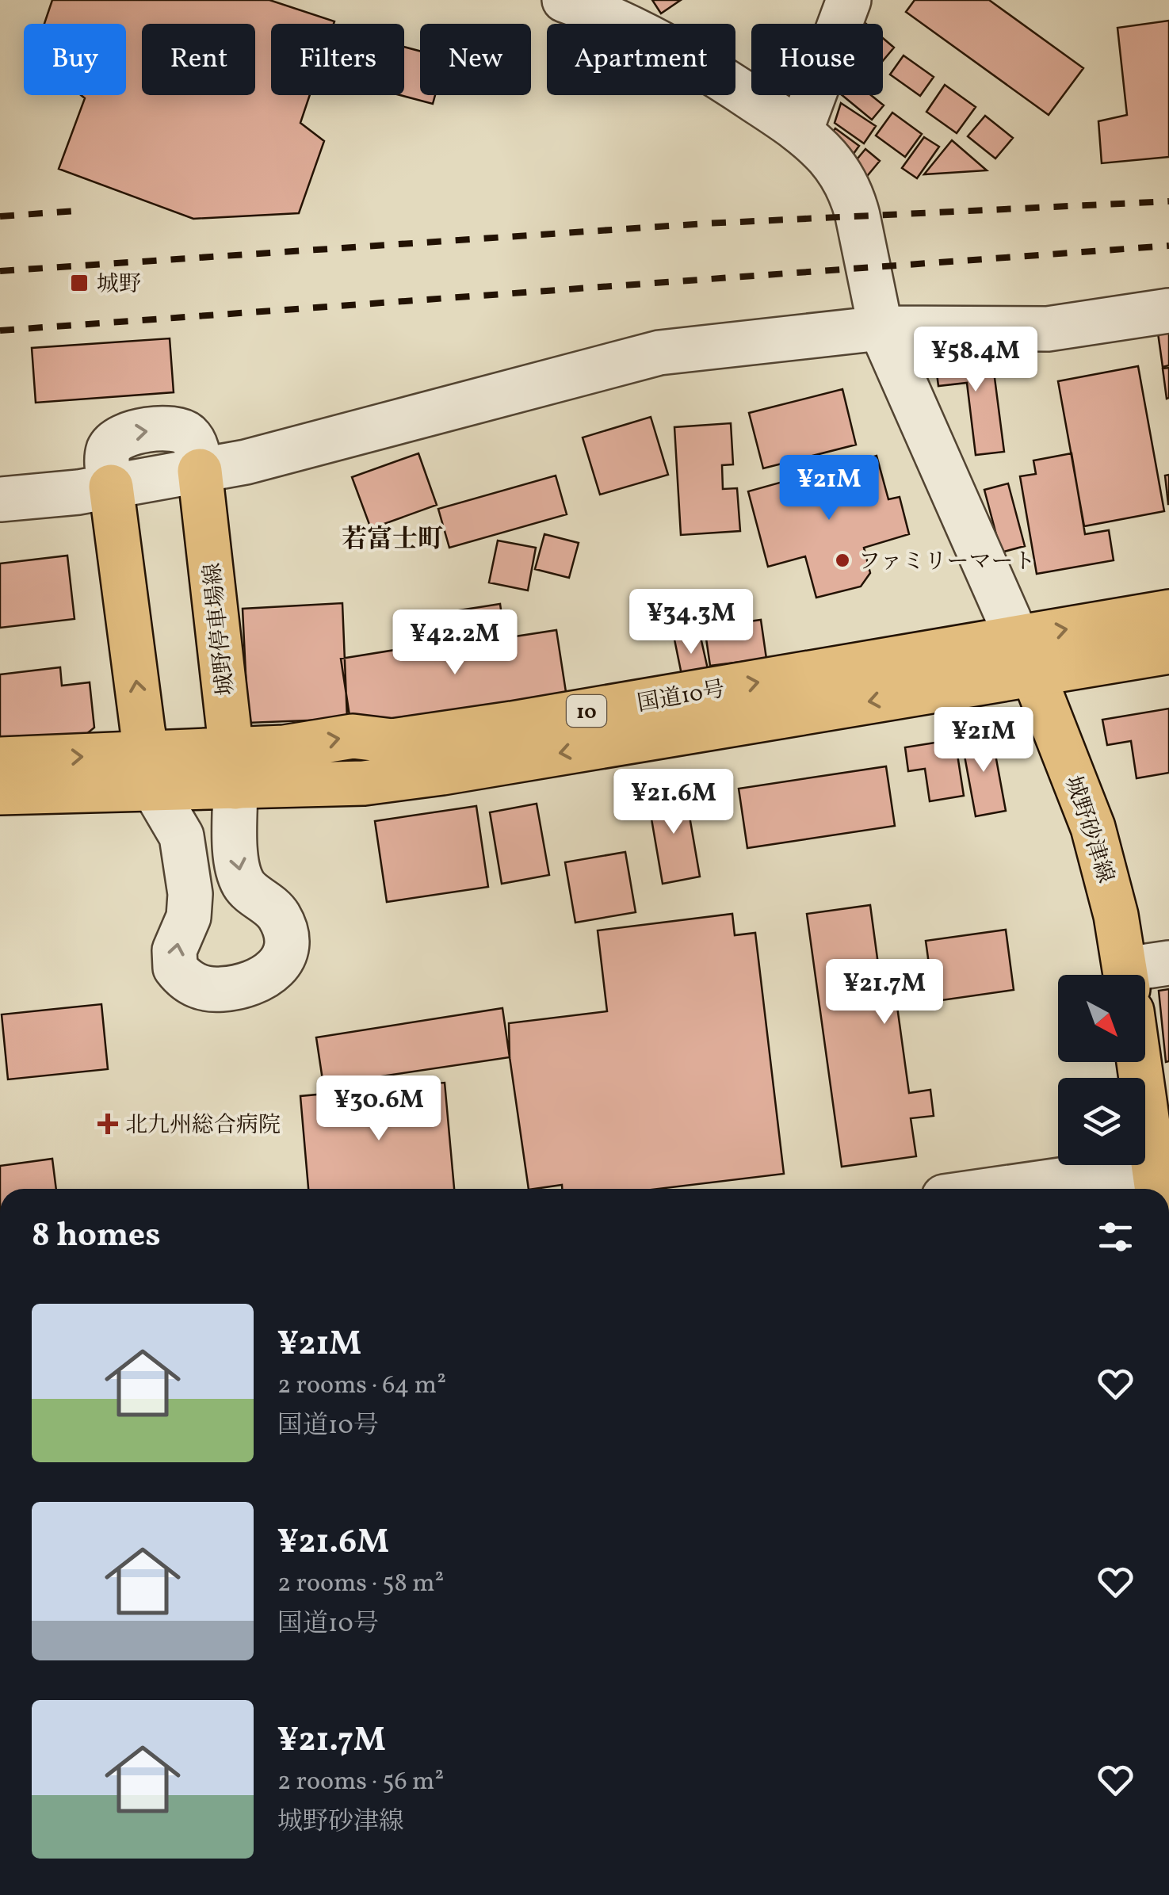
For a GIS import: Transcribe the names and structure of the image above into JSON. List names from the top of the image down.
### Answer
{
  "streets": {
    "main road": [
      "城野停車場線",
      "国道10号",
      "10",
      "城野砂津線"
    ]
  },
  "crossings": [
    ["城野停車場線", "国道10号"],
    ["国道10号", "城野砂津線"]
  ],
  "districts": ["若富士町"],
  "places": {
    "transit": ["城野"],
    "other": ["ファミリーマート"],
    "health": ["北九州総合病院"]
  },
  "north": "bottom right",
  "page": {
    "chip": [
      "Buy",
      "Rent",
      "Filters",
      "New",
      "Apartment",
      "House"
    ],
    "price": [
      "¥58.4M",
      "¥21M",
      "¥34.3M",
      "¥42.2M",
      "¥21M",
      "¥21.6M",
      "¥21.7M",
      "¥30.6M"
    ],
    "heading": "8 homes",
    "list": [
      {
        "name": "¥21M",
        "note": "2 rooms · 64 m² · 国道10号"
      },
      {
        "name": "¥21.6M",
        "note": "2 rooms · 58 m² · 国道10号"
      },
      {
        "name": "¥21.7M",
        "note": "2 rooms · 56 m² · 城野砂津線"
      }
    ]
  }
}
